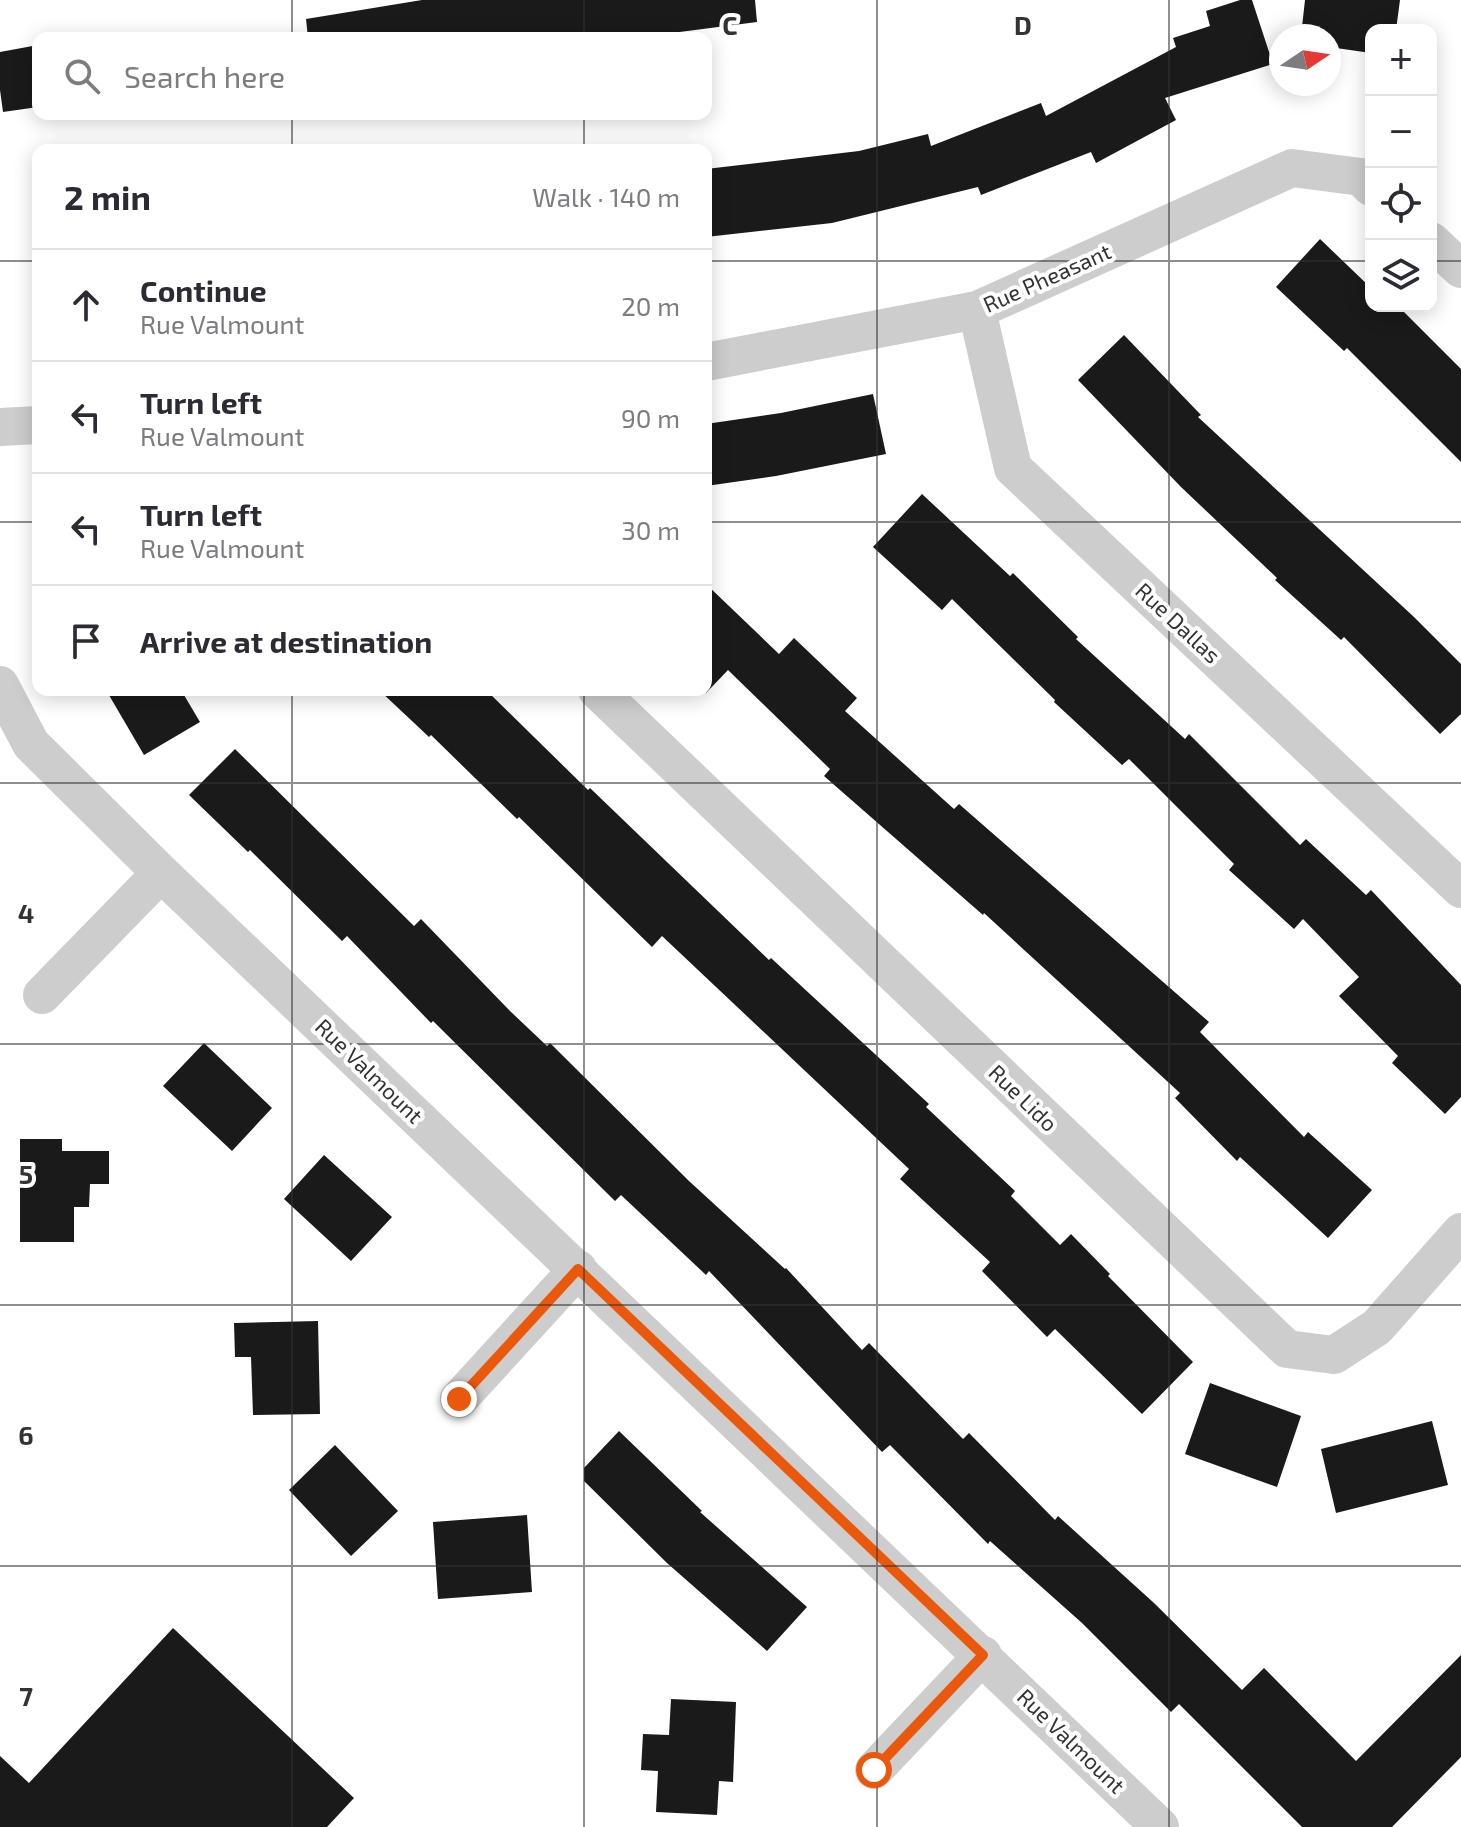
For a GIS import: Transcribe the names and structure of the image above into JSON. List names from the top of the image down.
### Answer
{
  "streets": {
    "street": [
      "Rue Pheasant",
      "Rue Dallas",
      "Rue Valmount",
      "Rue Lido"
    ]
  },
  "crossings": [
    ["Rue Pheasant", "Rue Dallas"]
  ],
  "north": "right",
  "page": {
    "map_buttons": ["+", "−"],
    "search": "Search here",
    "heading": ["2 min", "Walk · 140 m"],
    "list": [
      ["Continue", "Rue Valmount", "20 m"],
      ["Turn left", "Rue Valmount", "90 m"],
      ["Turn left", "Rue Valmount", "30 m"],
      "Arrive at destination"
    ]
  },
  "grid": {
    "columns": ["C", "D"],
    "rows": [
      "4",
      "5",
      "6",
      "7"
    ]
  }
}
